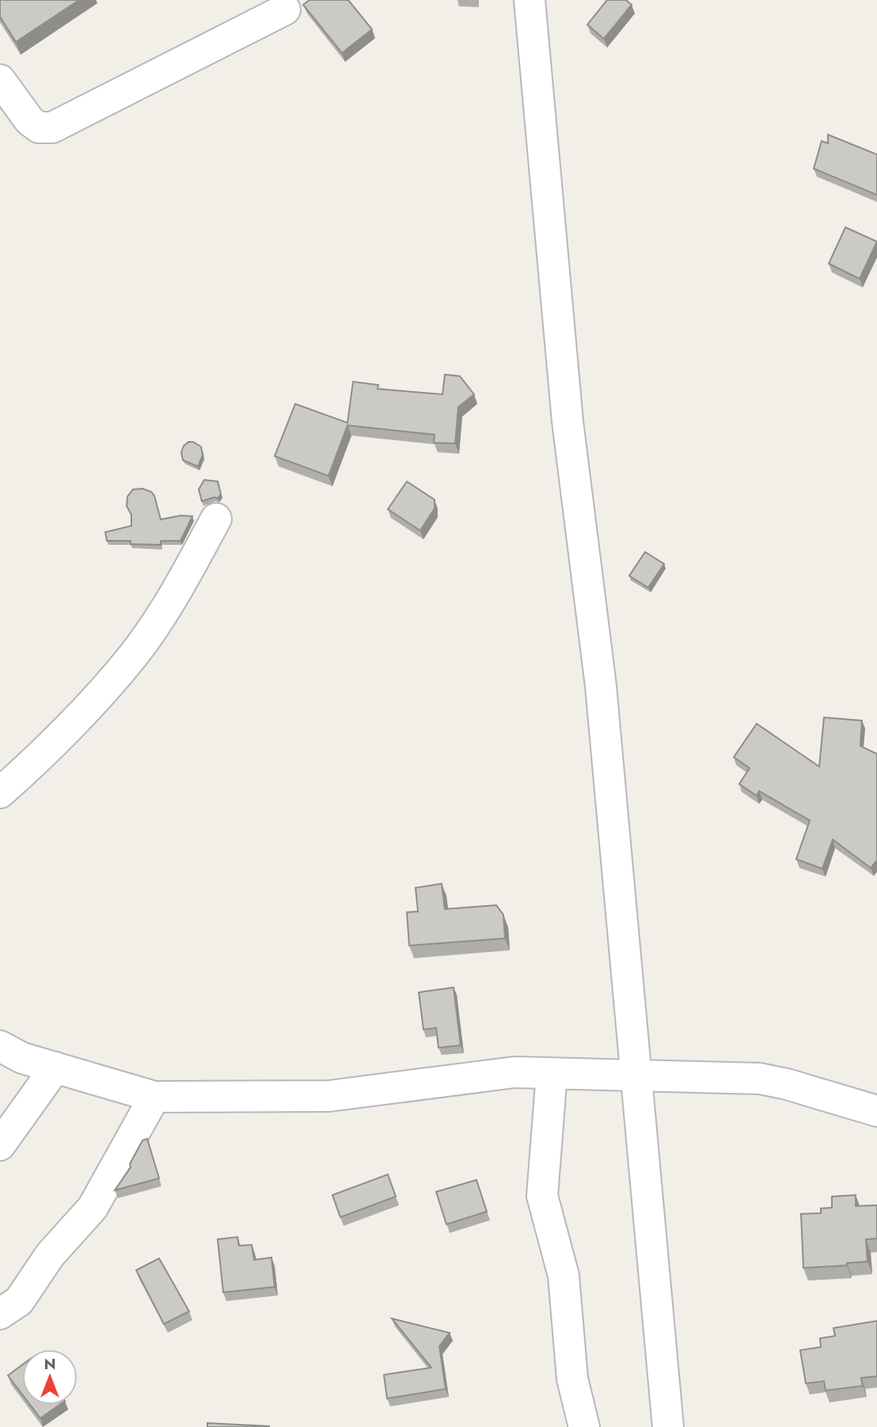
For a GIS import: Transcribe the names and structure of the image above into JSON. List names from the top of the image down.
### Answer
{
  "north": "top"
}
